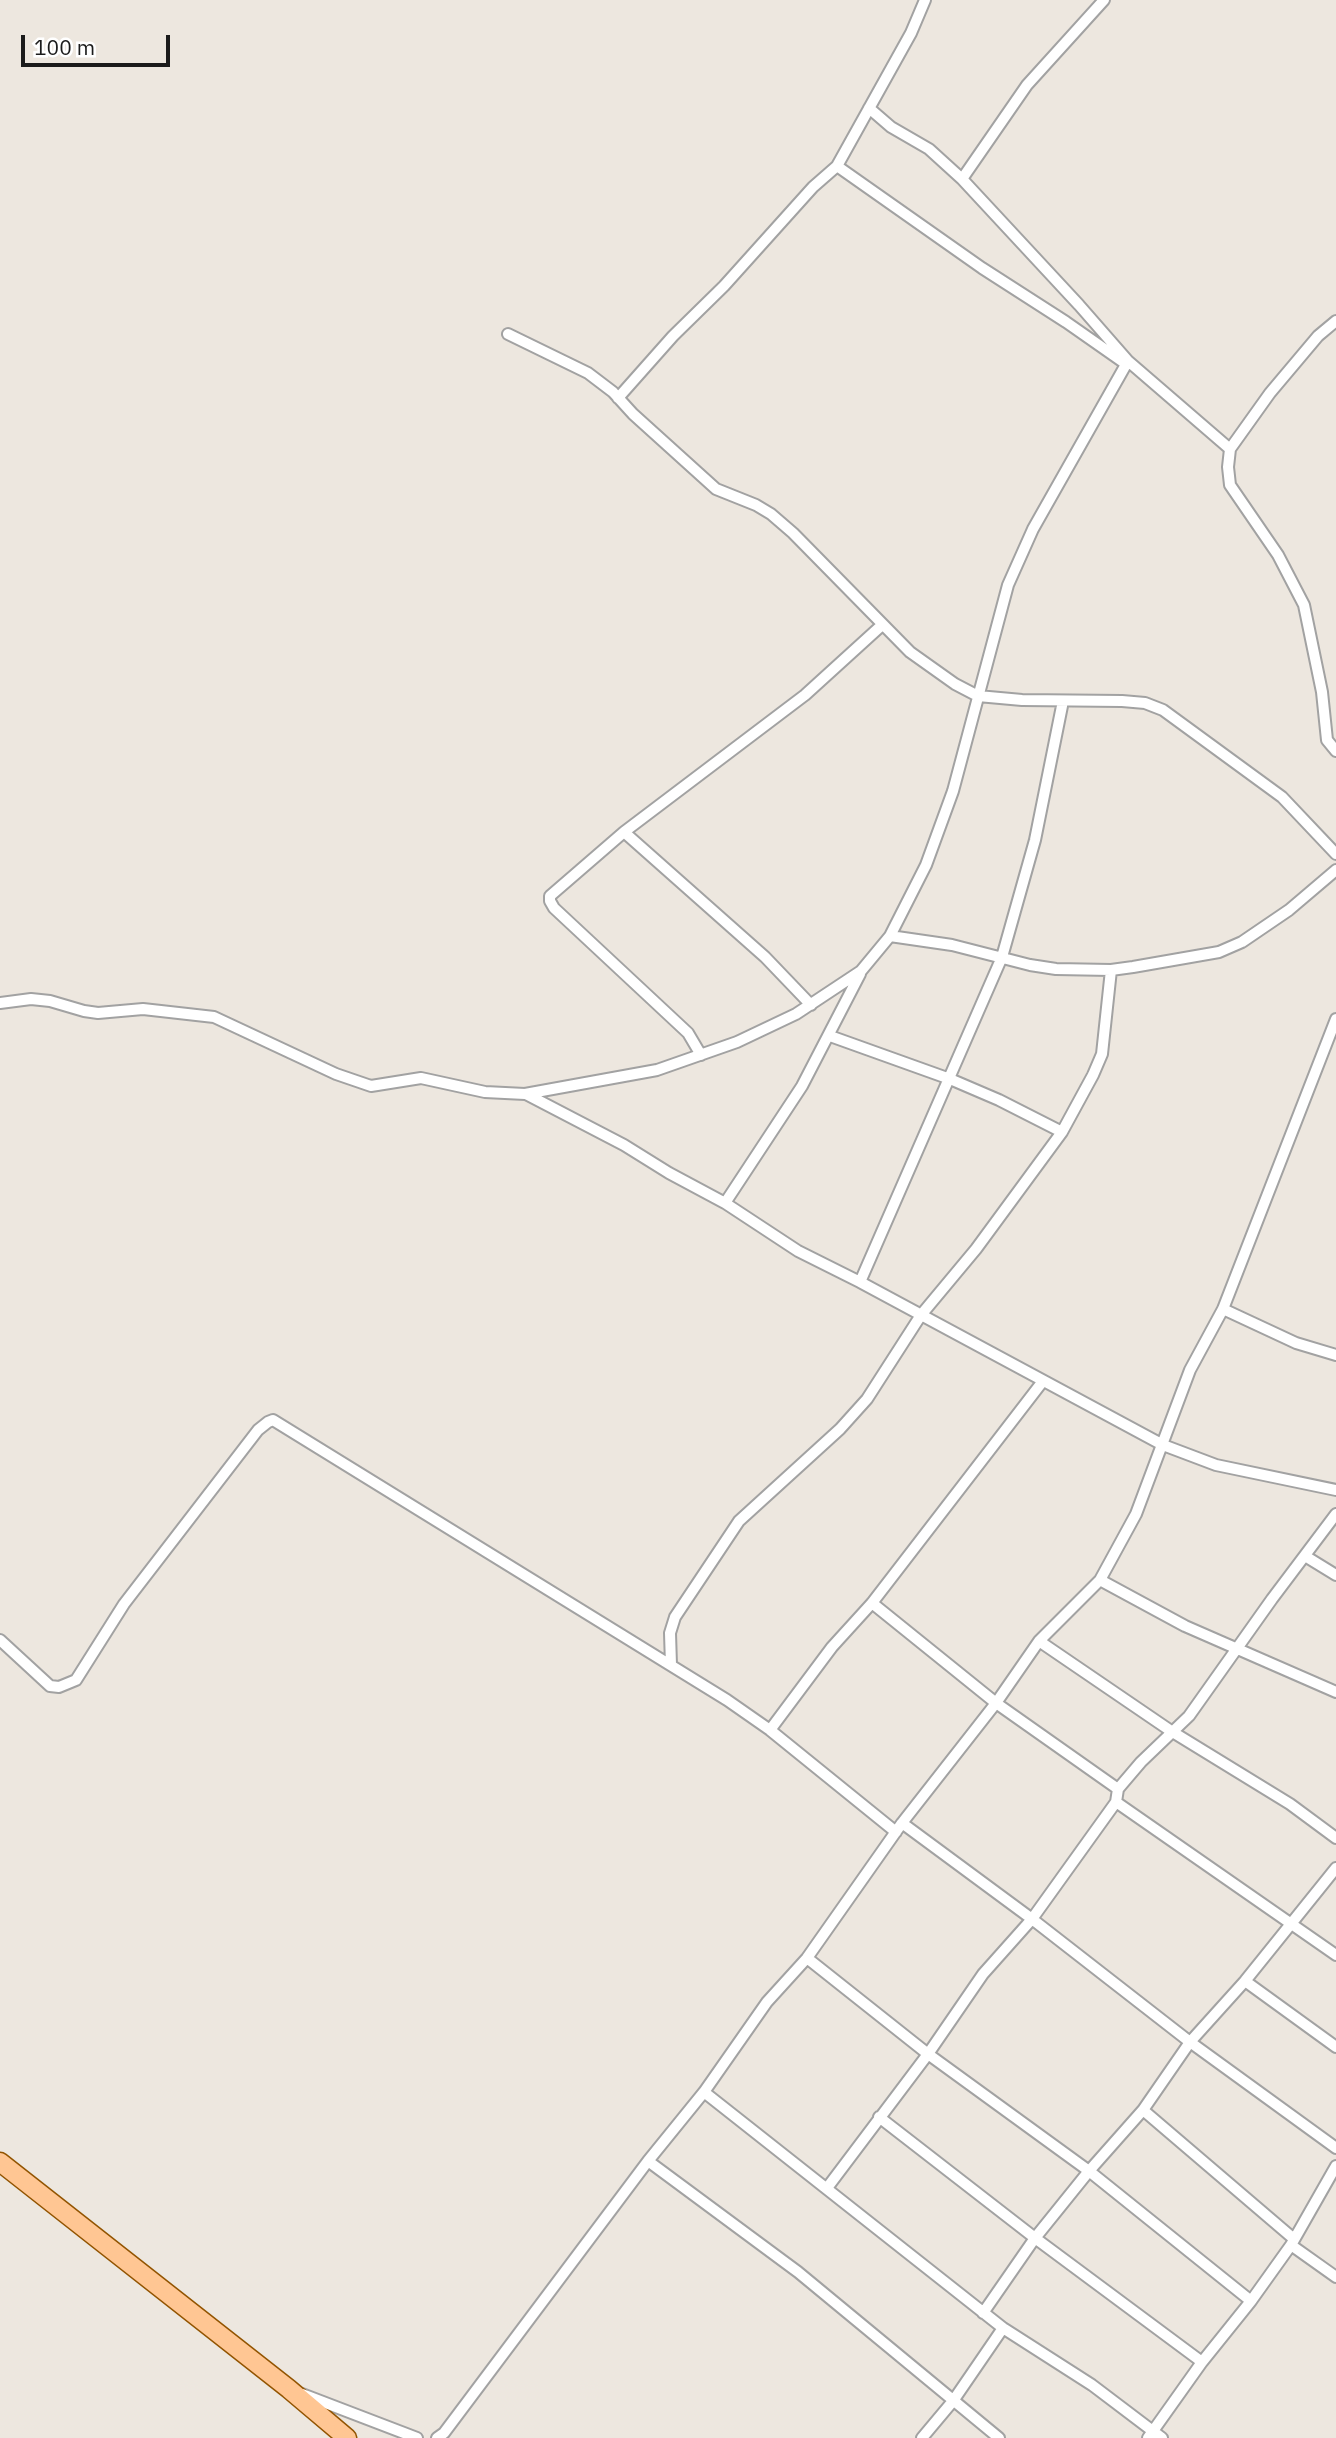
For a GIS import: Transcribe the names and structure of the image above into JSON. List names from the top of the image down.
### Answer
{
  "scale_bar": "100 m"
}
